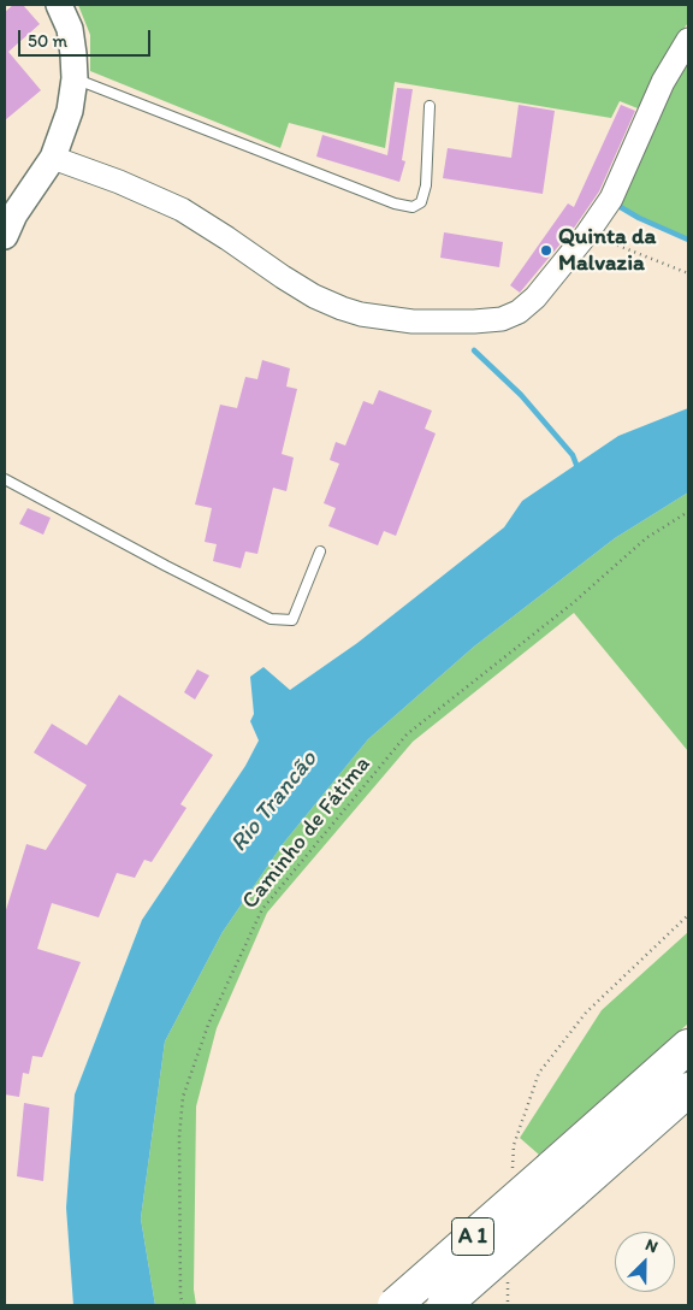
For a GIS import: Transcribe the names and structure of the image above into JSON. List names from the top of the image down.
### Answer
{
  "streets": {
    "highway": ["A 1"],
    "path": ["Caminho de Fátima"]
  },
  "water": ["Rio Trancão"],
  "places": ["Quinta da Malvazia"],
  "scale_bar": "50 m",
  "north": "top right"
}
